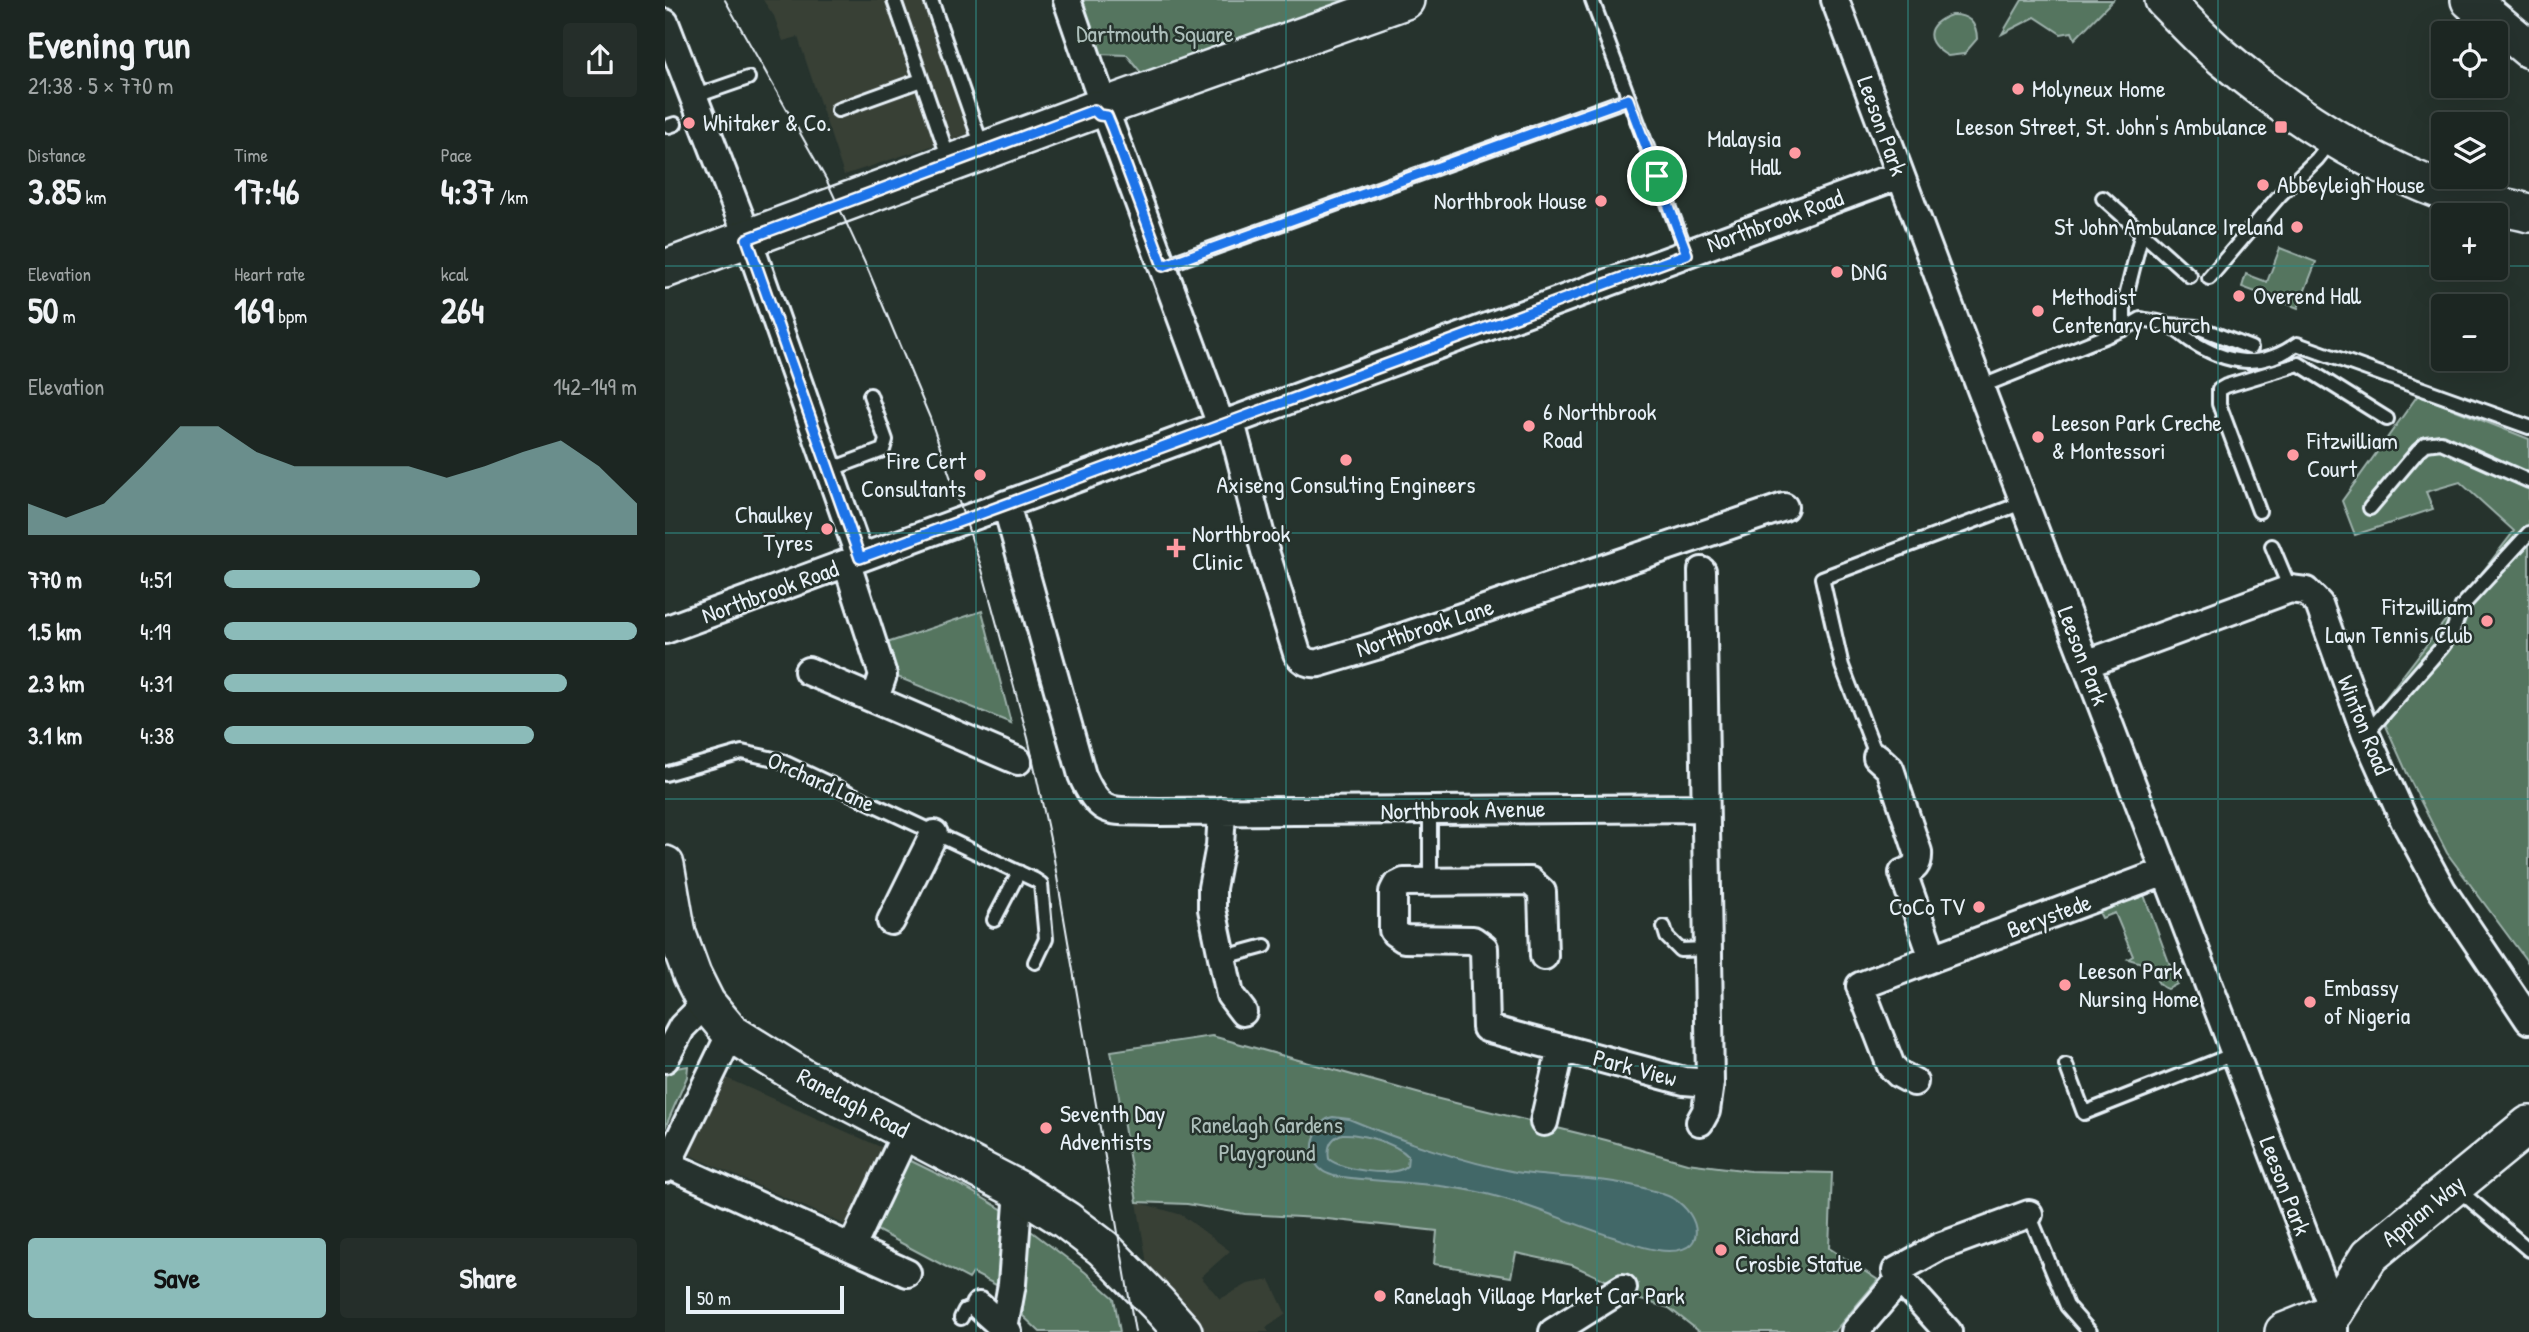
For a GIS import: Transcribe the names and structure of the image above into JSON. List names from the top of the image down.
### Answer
{
  "streets": {
    "main road": ["Ranelagh Road", "Appian Way"],
    "street": [
      "Leeson Park",
      "Northbrook Road",
      "Northbrook Lane",
      "Winton Road",
      "Northbrook Avenue",
      "Berystede",
      "Park View"
    ],
    "lane": ["Orchard Lane"]
  },
  "crossings": [
    ["Leeson Park", "Northbrook Road"],
    ["Leeson Park", "Berystede"],
    ["Leeson Park", "Appian Way"],
    ["Northbrook Road", "Northbrook Lane"],
    ["Northbrook Road", "Northbrook Avenue"]
  ],
  "parks": ["Dartmouth Square", "Ranelagh Gardens Playground"],
  "places": {
    "other": [
      "Molyneux Home",
      "Whitaker & Co.",
      "Malaysia Hall",
      "Abbeyleigh House",
      "Northbrook House",
      "St John Ambulance Ireland",
      "DNG",
      "Overend Hall",
      "Methodist Centenary Church",
      "6 Northbrook Road",
      "Leeson Park Creche & Montessori",
      "Fitzwilliam Court",
      "Axiseng Consulting Engineers",
      "Fire Cert Consultants",
      "Chaulkey Tyres",
      "Fitzwilliam Lawn Tennis Club",
      "CoCo TV",
      "Leeson Park Nursing Home",
      "Embassy of Nigeria",
      "Seventh Day Adventists",
      "Richard Crosbie Statue",
      "Ranelagh Village Market Car Park"
    ],
    "transit": ["Leeson Street, St. John's Ambulance"],
    "health": ["Northbrook Clinic"]
  },
  "scale_bar": "50 m",
  "page": {
    "heading": ["Evening run", "21:38 · 5 × 770 m"],
    "map_buttons": ["+", "−"],
    "stats": [
      ["Distance", "3.85 km"],
      ["Time", "17:46"],
      ["Pace", "4:37 /km"],
      ["Elevation", "50 m"],
      ["Heart rate", "169 bpm"],
      ["kcal", "264"]
    ],
    "chart": ["Elevation", "142–149 m"],
    "list": [
      {
        "name": "770 m",
        "note": "4:51"
      },
      {
        "name": "1.5 km",
        "note": "4:19"
      },
      {
        "name": "2.3 km",
        "note": "4:31"
      },
      {
        "name": "3.1 km",
        "note": "4:38"
      }
    ],
    "buttons": ["Save", "Share"],
    "scale": "50 m"
  }
}
